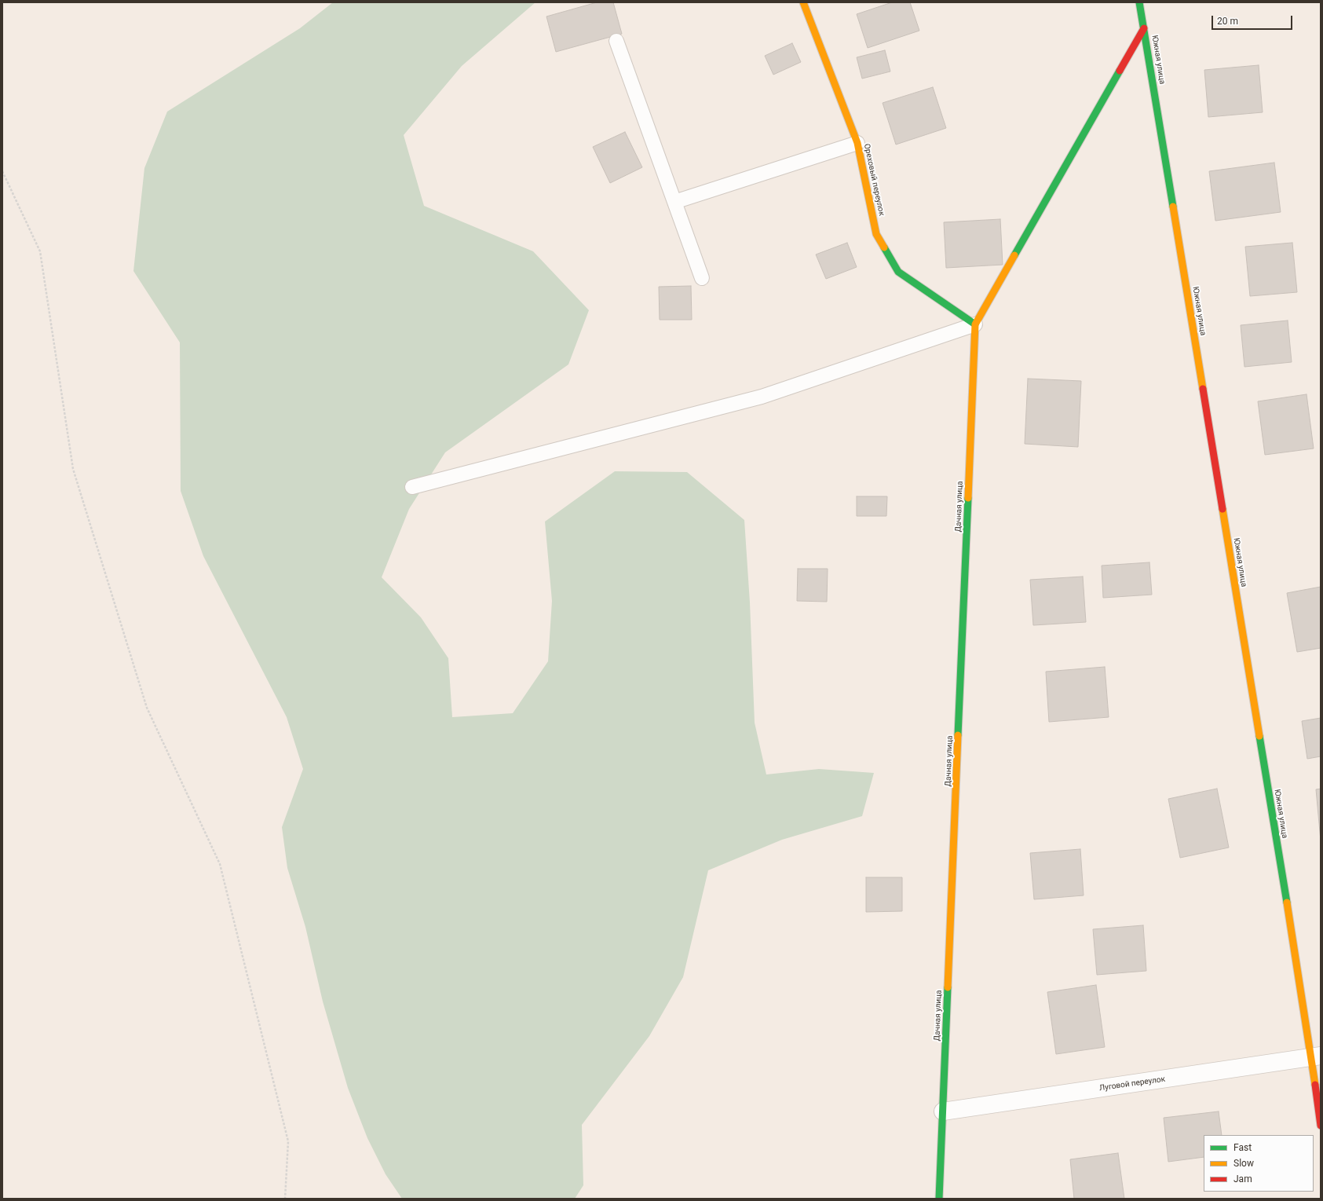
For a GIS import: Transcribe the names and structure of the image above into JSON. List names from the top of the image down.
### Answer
{
  "streets": {
    "street": [
      "Южная улица",
      "Ореховый переулок",
      "Дачная улица",
      "Луговой переулок"
    ]
  },
  "crossings": [
    ["Южная улица", "Луговой переулок"],
    ["Ореховый переулок", "Дачная улица"],
    ["Дачная улица", "Луговой переулок"]
  ],
  "legend": ["Fast", "Slow", "Jam"],
  "scale_bar": "20 m"
}
